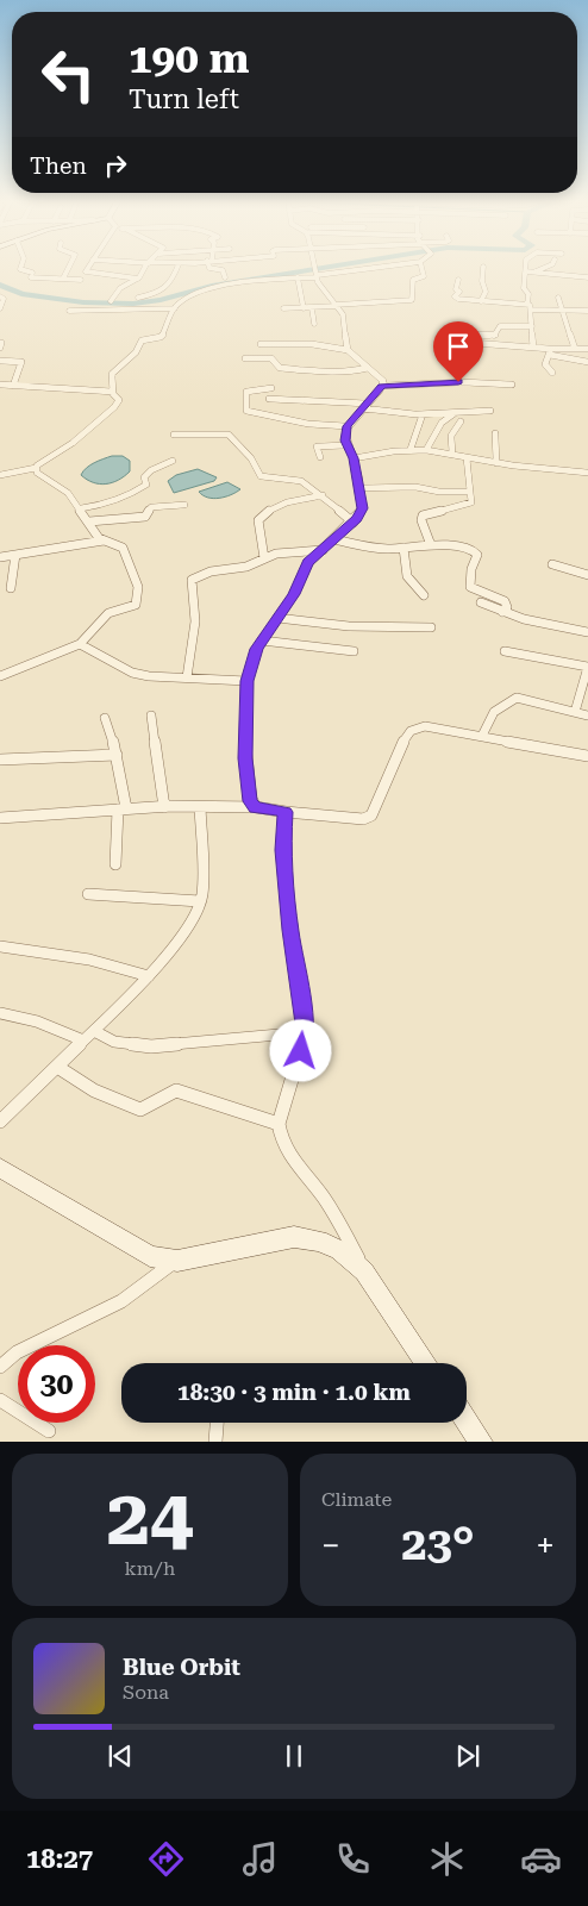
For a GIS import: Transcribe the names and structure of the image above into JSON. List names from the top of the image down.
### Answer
{
  "page": {
    "turn": ["190 m", "Turn left"],
    "then": "Then",
    "limit": "30",
    "trip": "18:30 · 3 min · 1.0 km",
    "tile": [
      ["24", "km/h"],
      "Climate"
    ],
    "heat": ["−", "23°", "+"],
    "song": ["Blue Orbit", "Sona"],
    "tabs": "18:27"
  }
}
